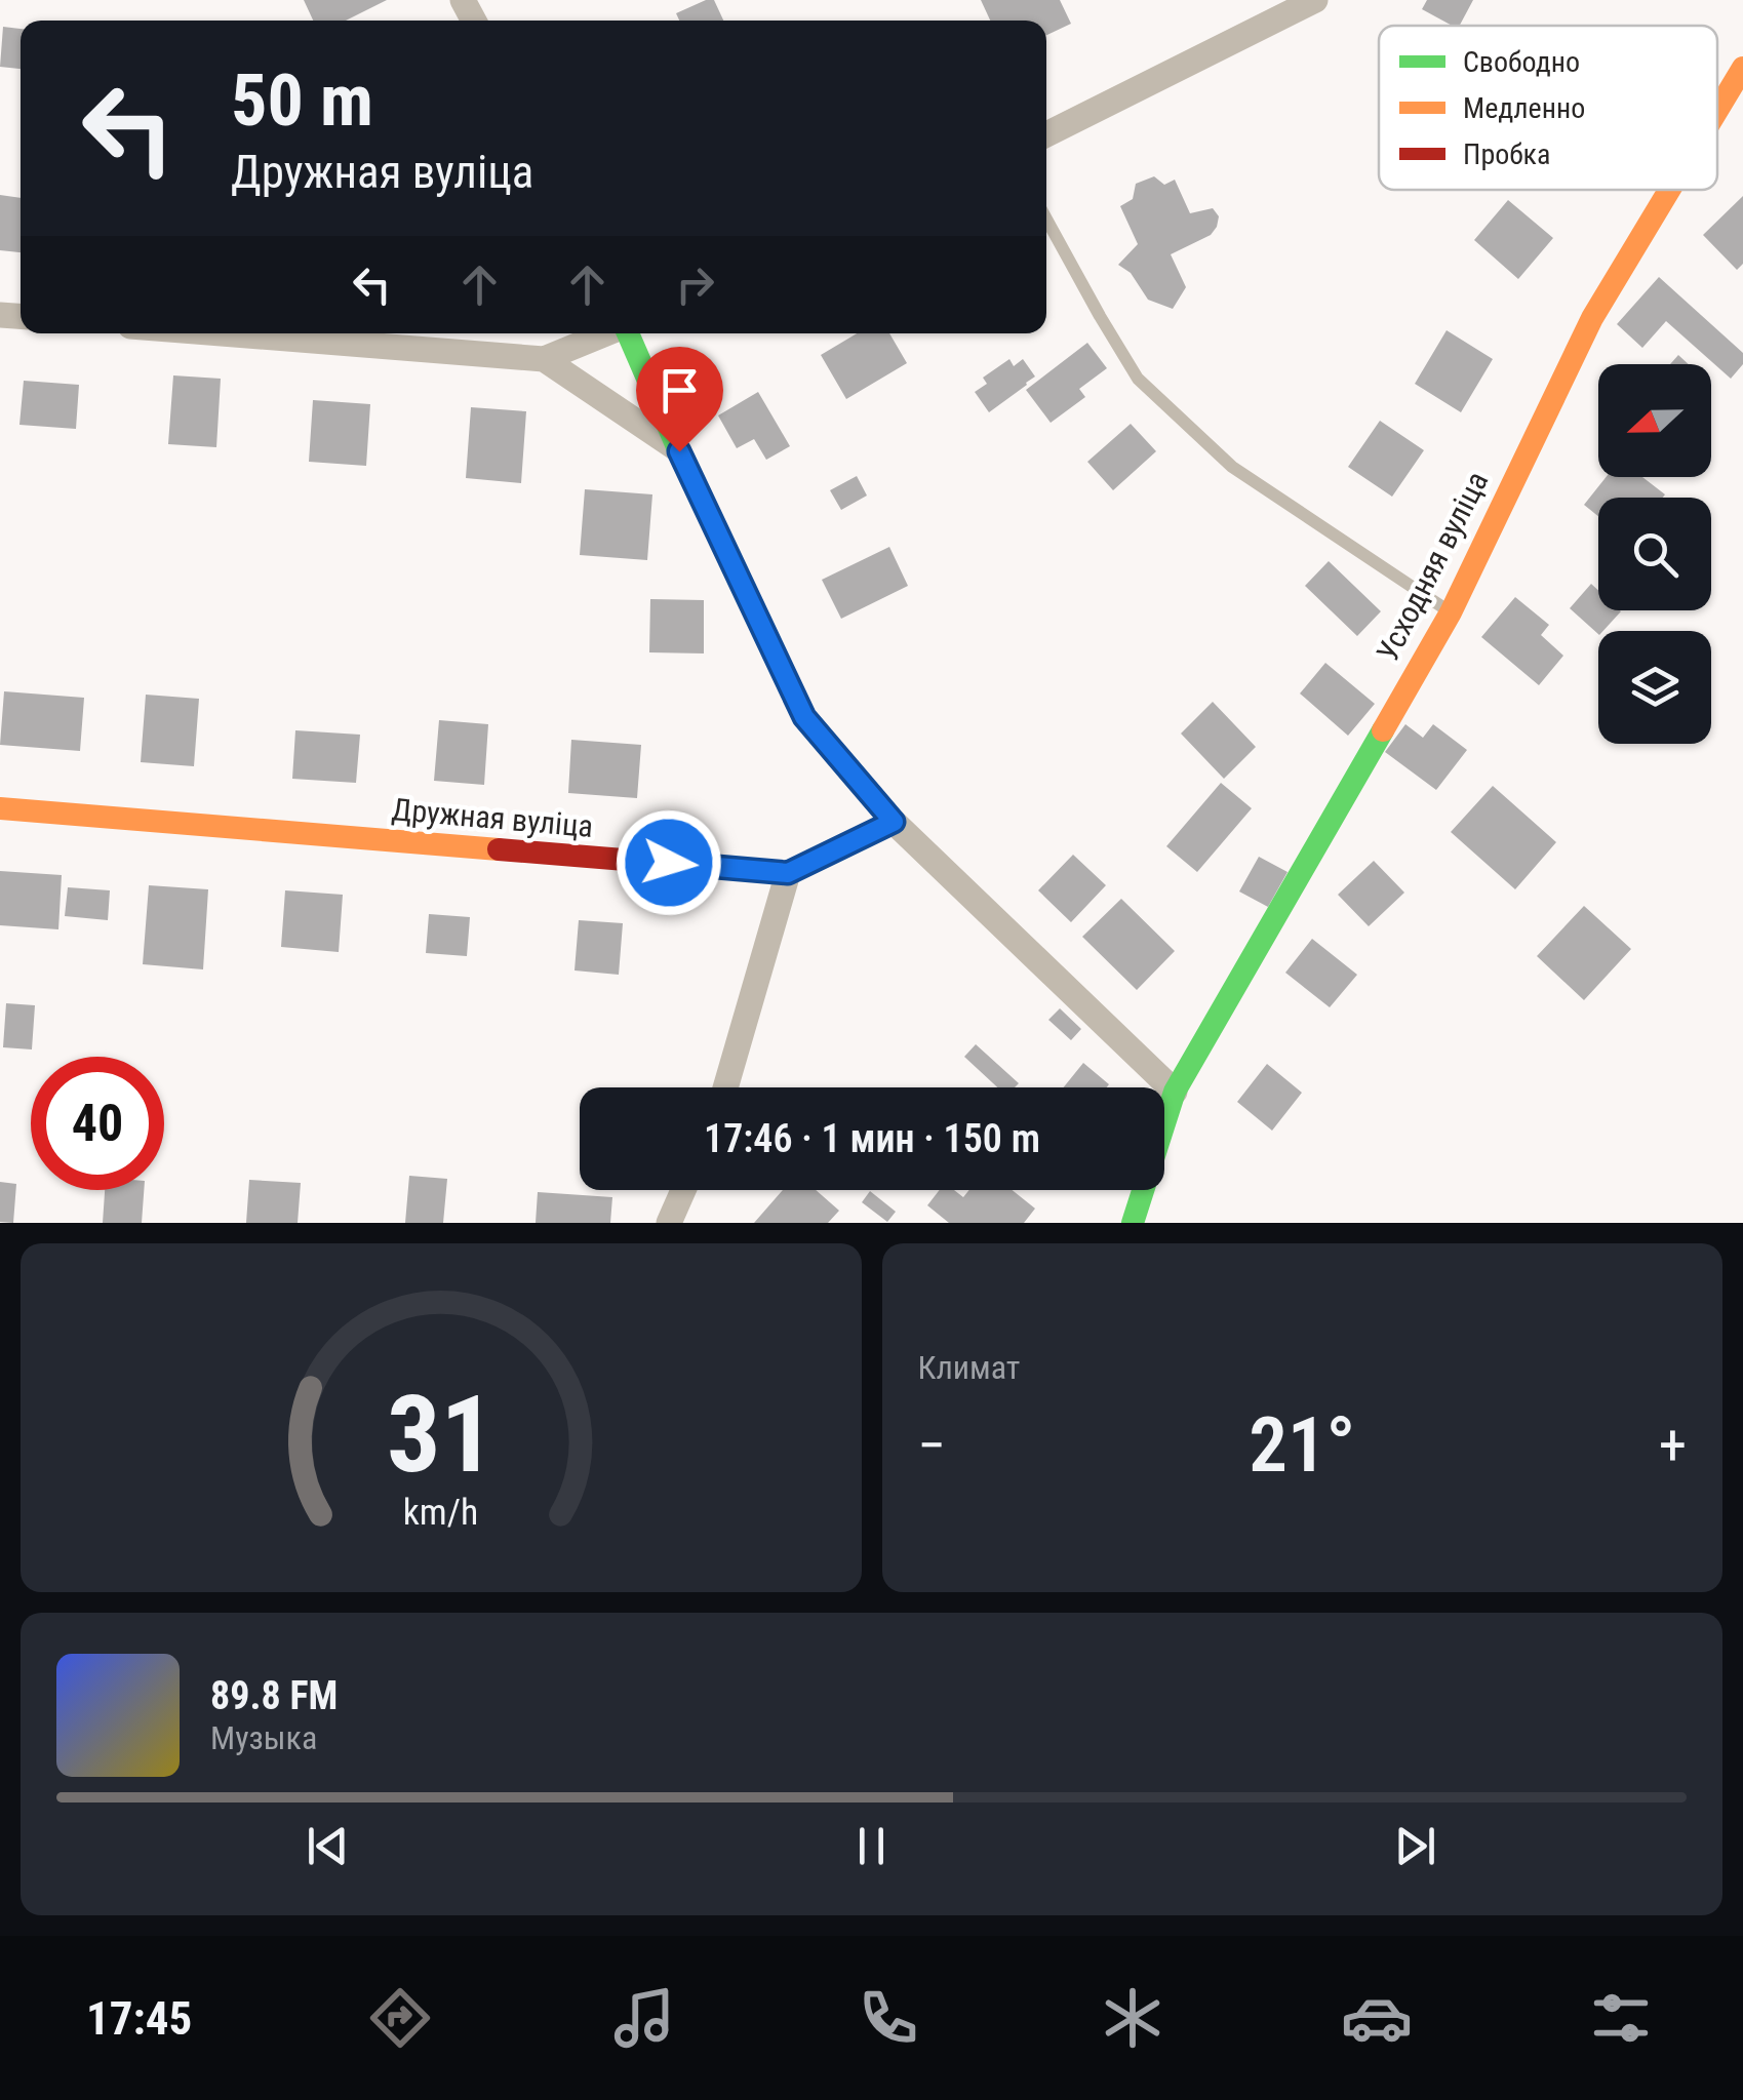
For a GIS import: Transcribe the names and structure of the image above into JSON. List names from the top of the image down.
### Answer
{
  "streets": {
    "street": ["Усходняя вуліца", "Дружная вуліца"]
  },
  "legend": ["Свободно", "Медленно", "Пробка"],
  "north": "left",
  "page": {
    "turn": ["50 m", "Дружная вуліца"],
    "limit": "40",
    "trip": "17:46 · 1 мин · 150 m",
    "tile": "Климат",
    "heat": ["−", "21°", "+"],
    "song": ["89.8 FM", "Музыка"],
    "tabs": "17:45",
    "gauge": ["31", "km/h"]
  }
}
